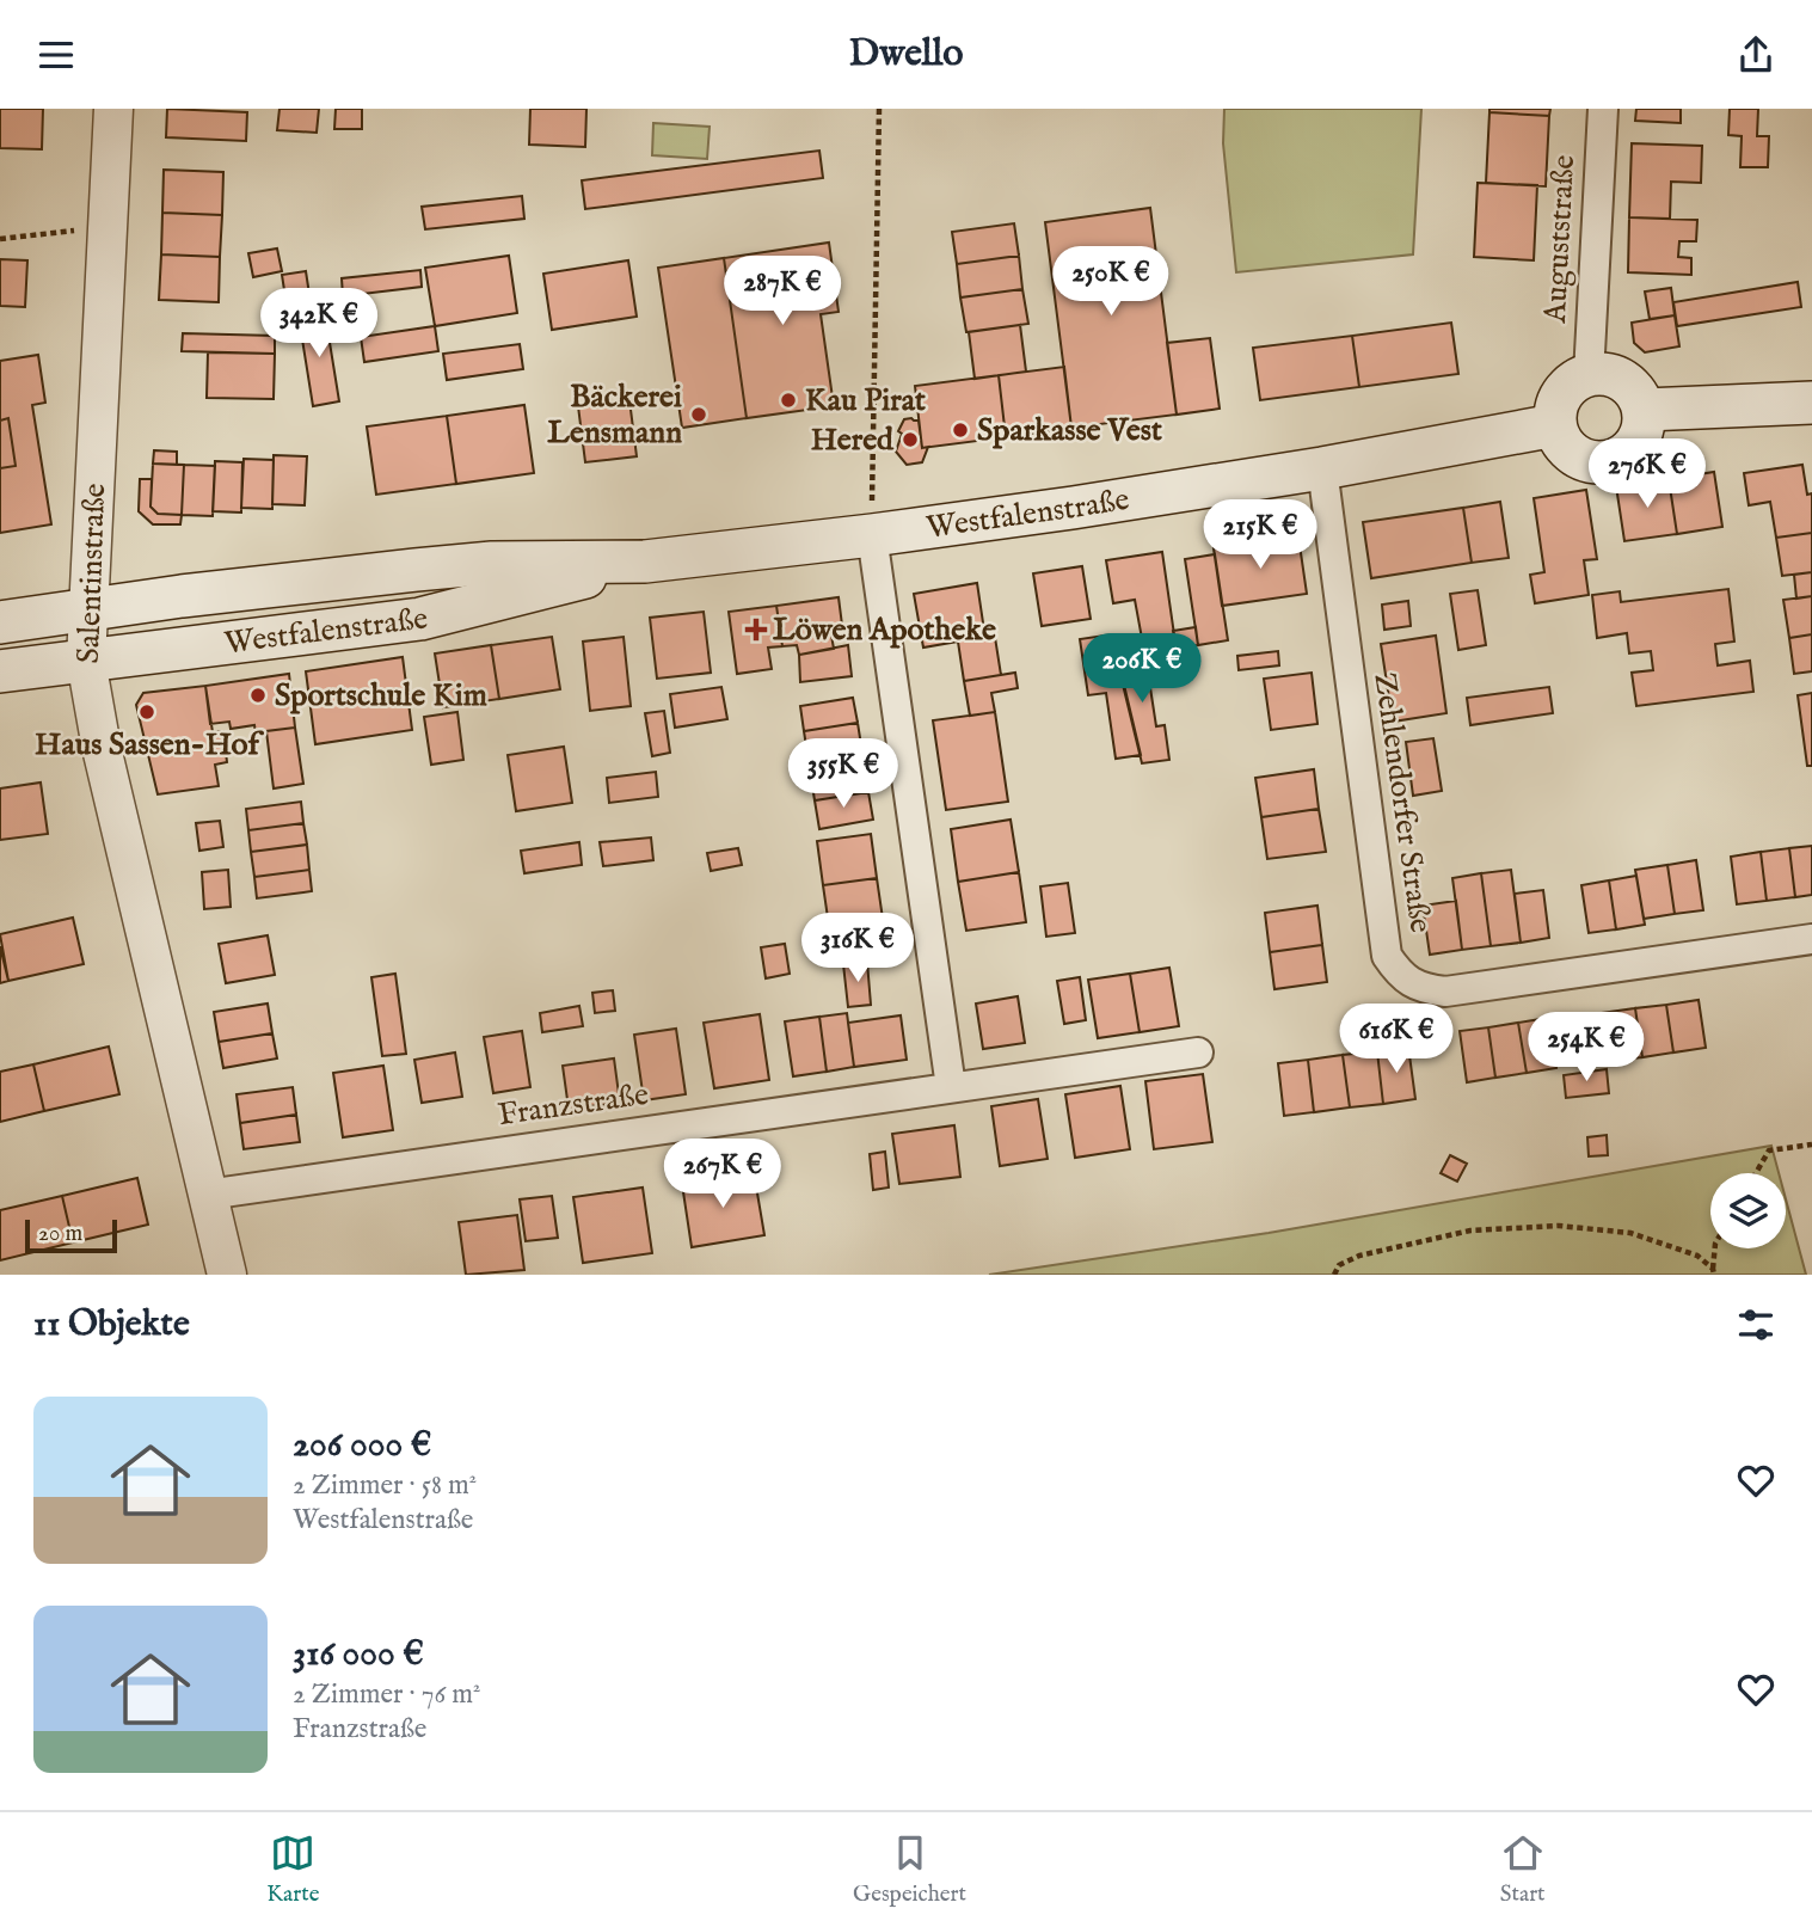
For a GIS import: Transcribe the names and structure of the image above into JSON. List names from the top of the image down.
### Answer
{
  "streets": {
    "main road": ["Westfalenstraße"],
    "street": [
      "Auguststraße",
      "Salentinstraße",
      "Zehlendorfer Straße",
      "Franzstraße"
    ]
  },
  "crossings": [
    ["Auguststraße", "Westfalenstraße"],
    ["Westfalenstraße", "Salentinstraße"],
    ["Westfalenstraße", "Zehlendorfer Straße"],
    ["Salentinstraße", "Franzstraße"]
  ],
  "places": {
    "other": [
      "Kau Pirat",
      "Bäckerei Lensmann",
      "Sparkasse Vest",
      "Hered",
      "Sportschule Kim",
      "Haus Sassen-Hof"
    ],
    "health": ["Löwen Apotheke"]
  },
  "scale_bar": "20 m",
  "page": {
    "header": "Dwello",
    "price": [
      "250K €",
      "287K €",
      "342K €",
      "276K €",
      "215K €",
      "206K €",
      "355K €",
      "316K €",
      "616K €",
      "254K €",
      "267K €"
    ],
    "scale": "20 m",
    "heading": "11 Objekte",
    "list": [
      {
        "name": "206 000 €",
        "note": "2 Zimmer · 58 m² · Westfalenstraße"
      },
      {
        "name": "316 000 €",
        "note": "2 Zimmer · 76 m² · Franzstraße"
      }
    ],
    "tabs": ["Karte", "Gespeichert", "Start"]
  }
}
